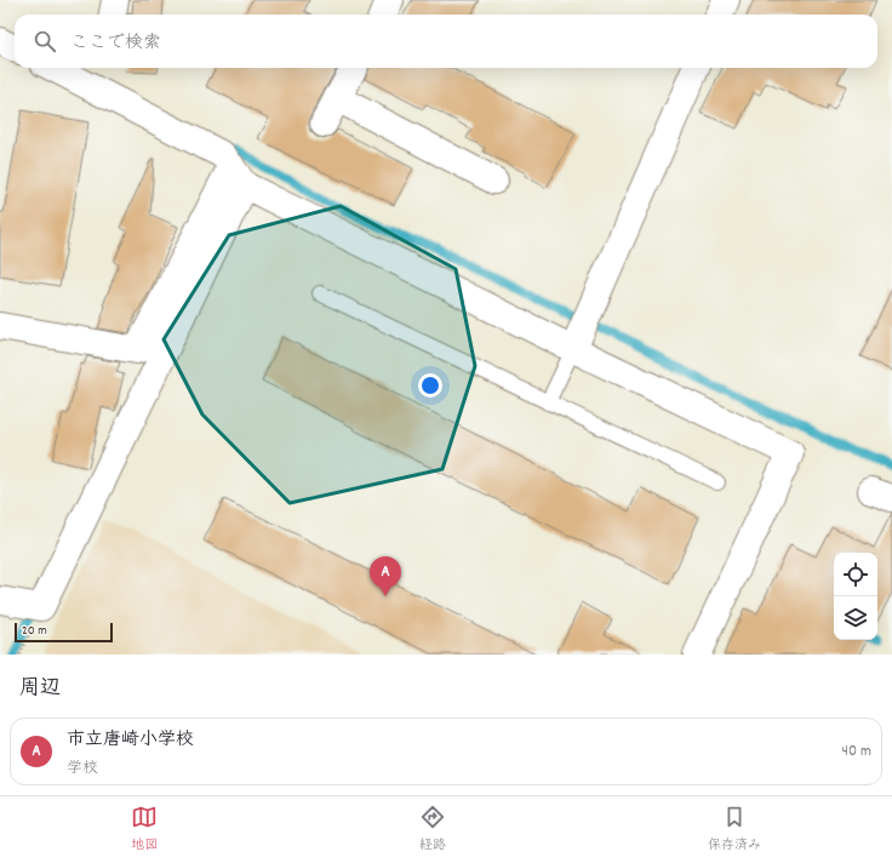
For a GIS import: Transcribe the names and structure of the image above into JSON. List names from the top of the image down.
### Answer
{
  "scale_bar": "20 m",
  "page": {
    "search": "ここで検索",
    "pins": "A",
    "scale": "20 m",
    "heading": "周辺",
    "list": [
      {
        "mark": "A",
        "name": "市立唐崎小学校",
        "note": "学校",
        "value": "40 m"
      }
    ],
    "nav": ["地図", "経路", "保存済み"]
  }
}
